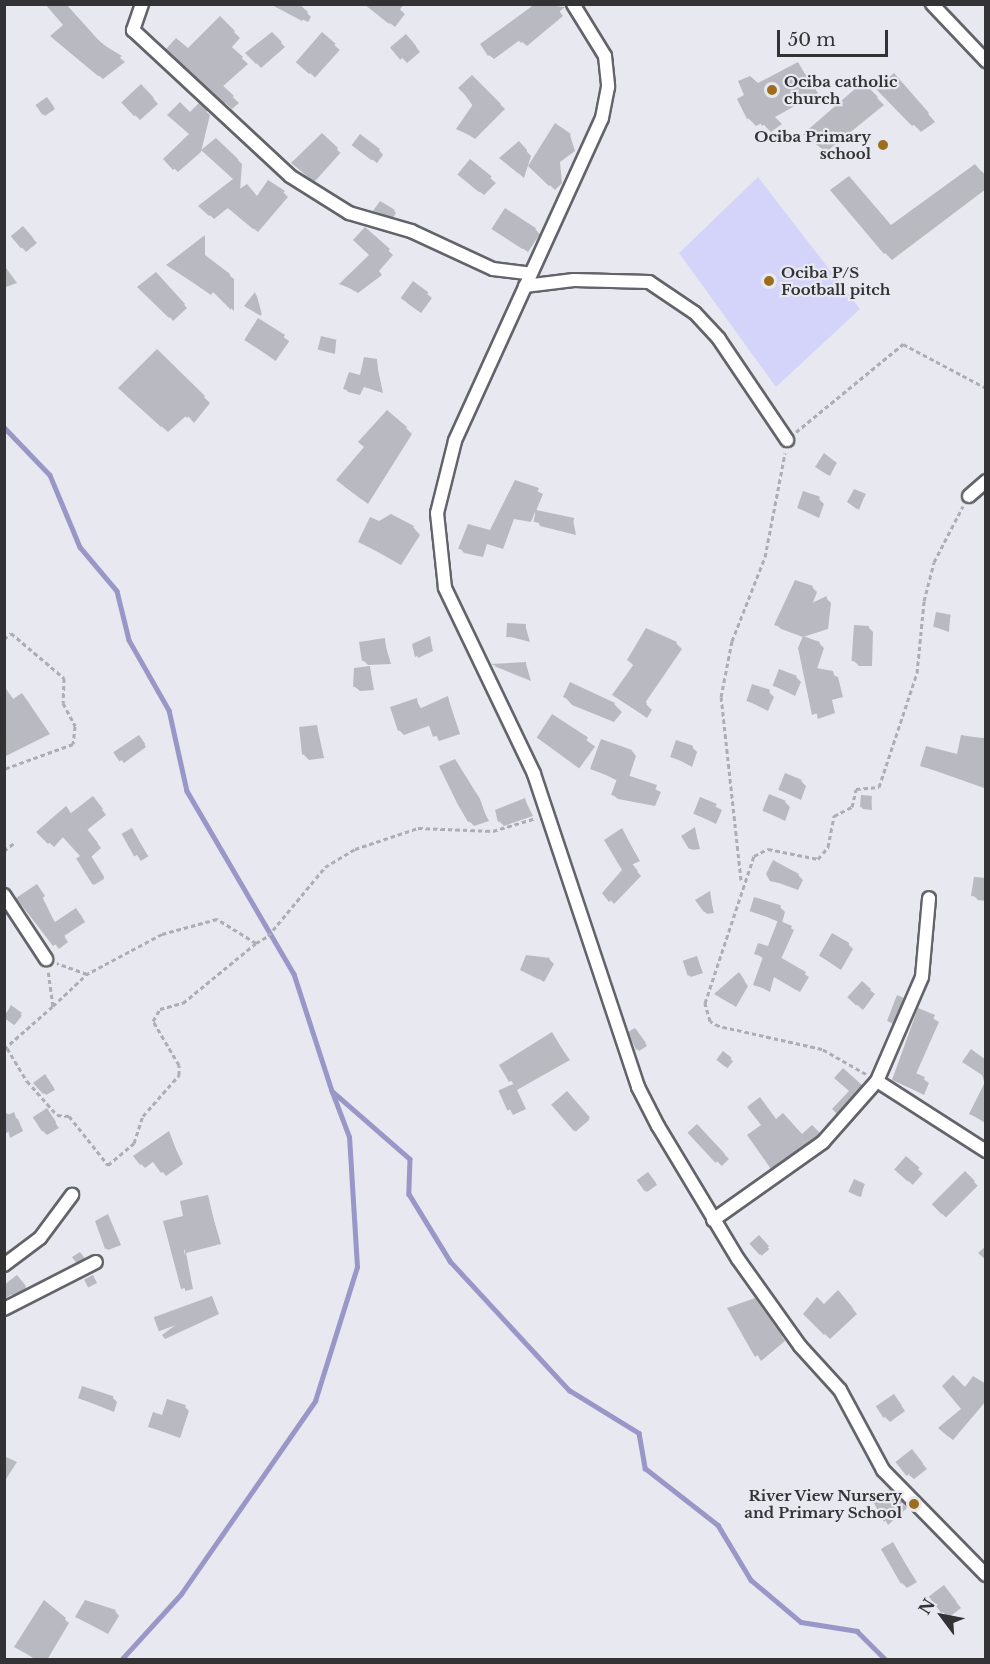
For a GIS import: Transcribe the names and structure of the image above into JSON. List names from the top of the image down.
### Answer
{
  "places": [
    "Ociba catholic church",
    "Ociba Primary school",
    "Ociba P/S Football pitch",
    "River View Nursery and Primary School"
  ],
  "scale_bar": "50 m",
  "north": "top left"
}
